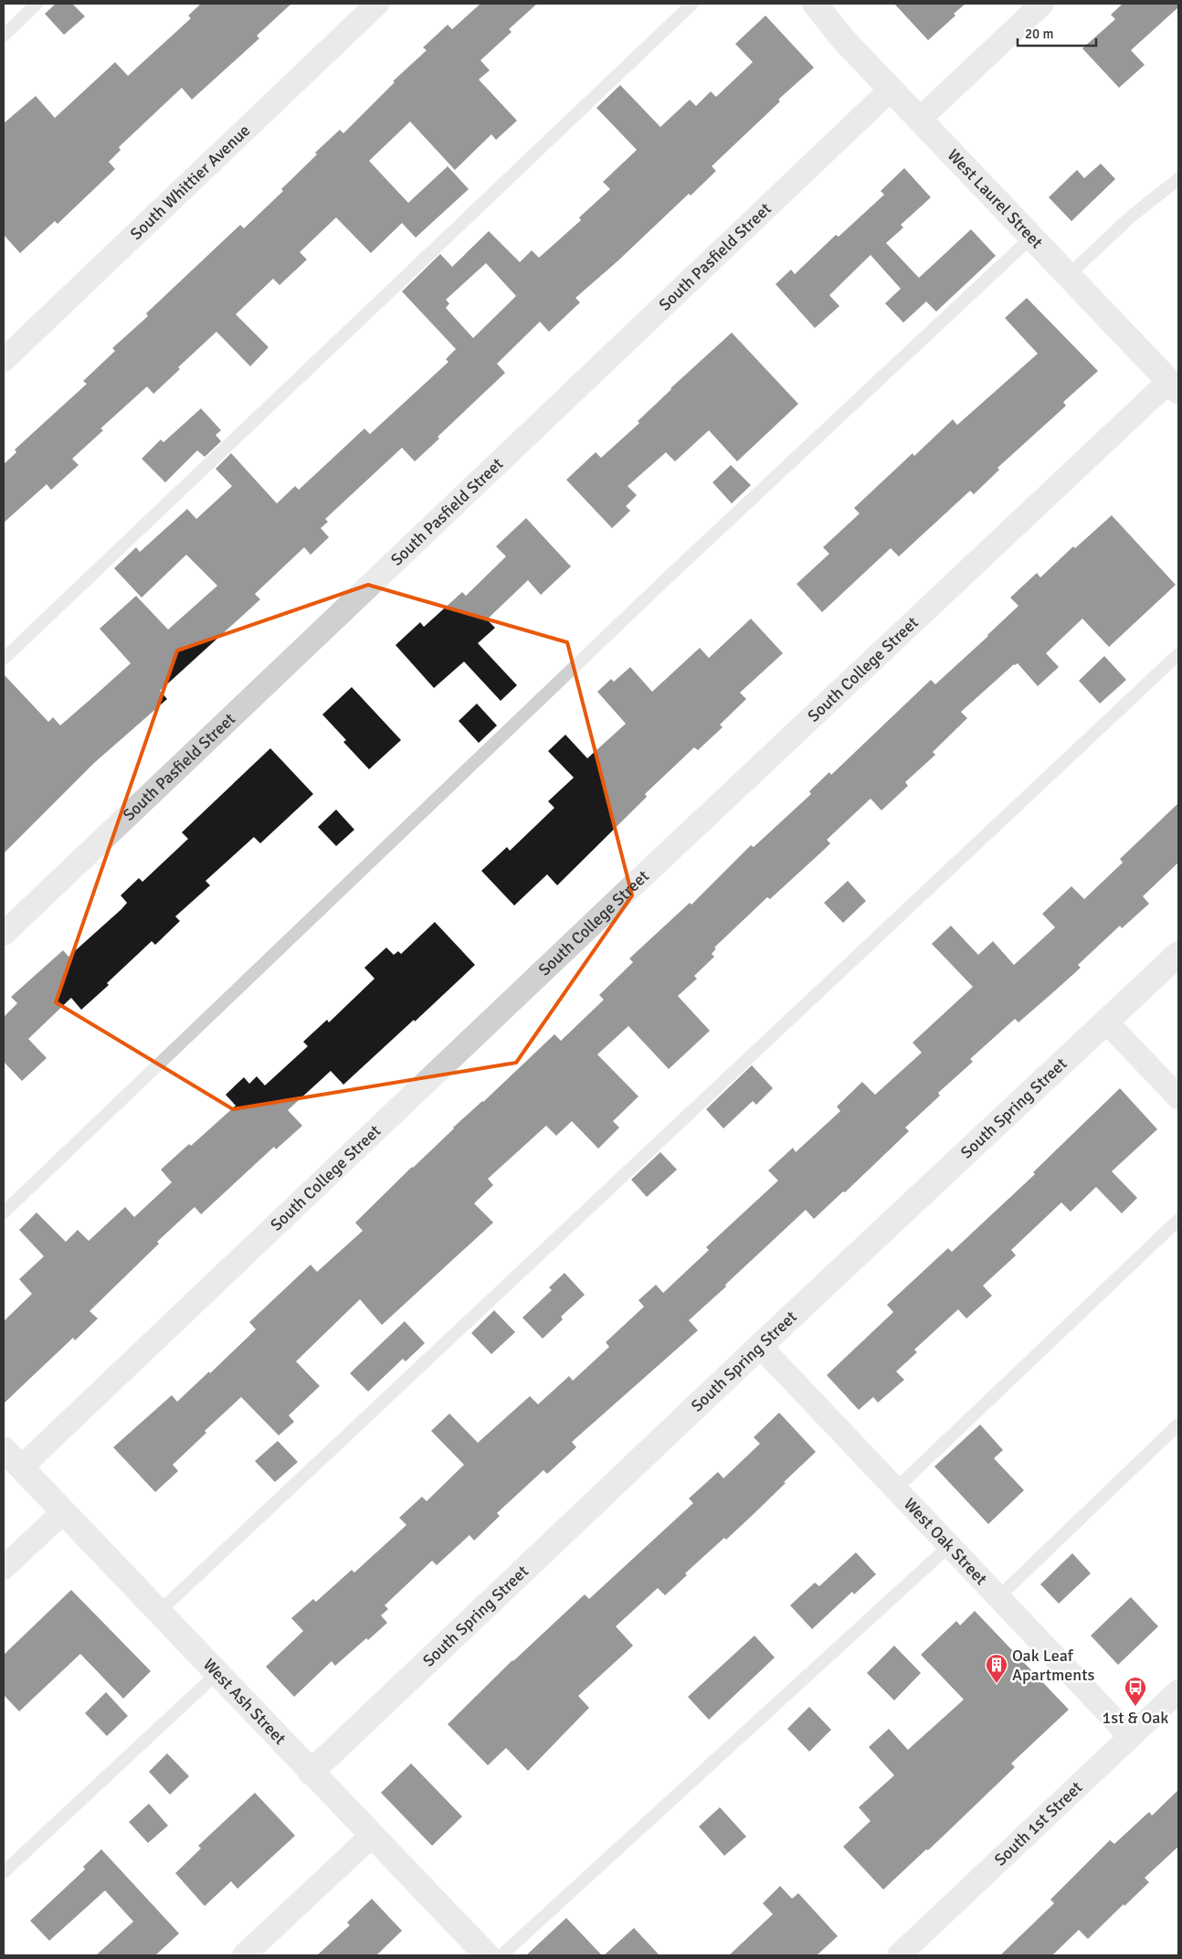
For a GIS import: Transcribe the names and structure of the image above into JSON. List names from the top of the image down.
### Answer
{
  "streets": {
    "street": [
      "South Whittier Avenue",
      "West Laurel Street",
      "South Pasfield Street",
      "South College Street",
      "South Spring Street",
      "West Oak Street",
      "West Ash Street",
      "South 1st Street"
    ]
  },
  "crossings": [
    ["West Laurel Street", "South Pasfield Street"],
    ["West Laurel Street", "South College Street"],
    ["South College Street", "West Ash Street"],
    ["South Spring Street", "West Oak Street"],
    ["South Spring Street", "West Ash Street"],
    ["West Oak Street", "South 1st Street"]
  ],
  "places": {
    "building": ["Oak Leaf Apartments"],
    "bus stop": ["1st & Oak"]
  },
  "scale_bar": "20 m"
}
